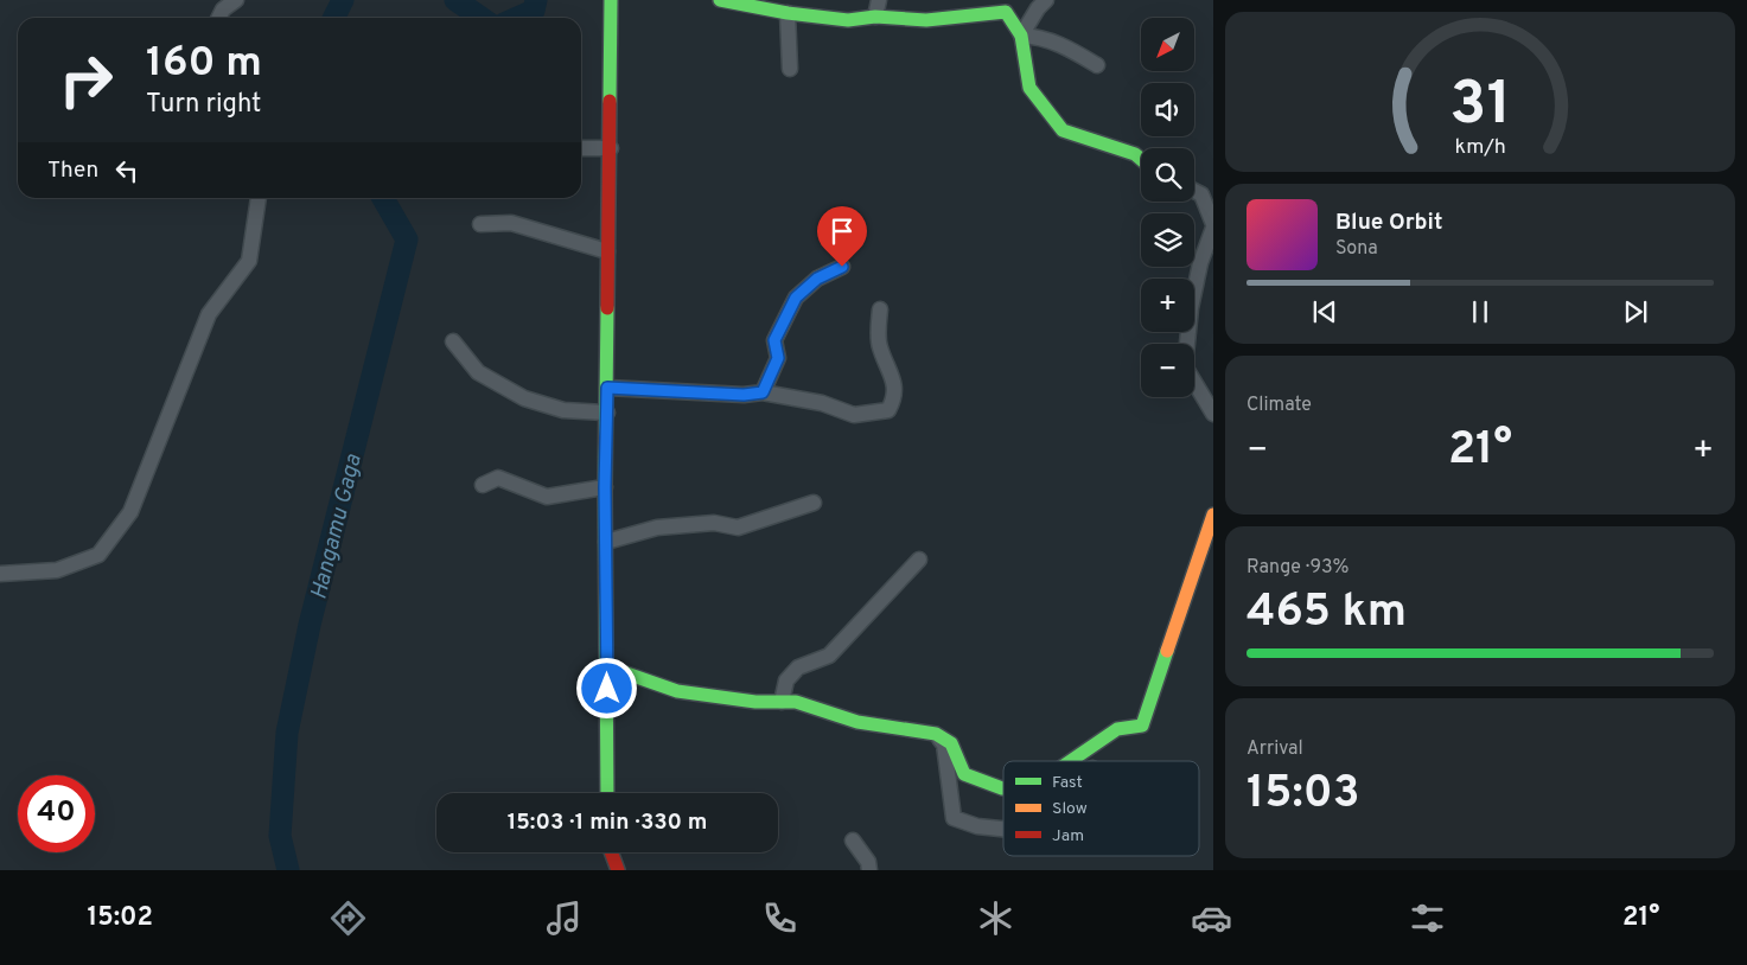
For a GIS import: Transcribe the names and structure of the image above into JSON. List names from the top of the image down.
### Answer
{
  "water": ["Hangamu Gaga"],
  "legend": ["Fast", "Slow", "Jam"],
  "north": "bottom left",
  "page": {
    "map_buttons": ["+", "−"],
    "turn": ["160 m", "Turn right"],
    "then": "Then",
    "song": ["Blue Orbit", "Sona"],
    "tile": [
      "Climate",
      ["Range · 93%", "465 km"],
      ["Arrival", "15:03"]
    ],
    "heat": ["−", "21°", "+"],
    "limit": "40",
    "trip": "15:03 · 1 min · 330 m",
    "tabs": ["15:02", "21°"],
    "gauge": ["31", "km/h"]
  }
}
